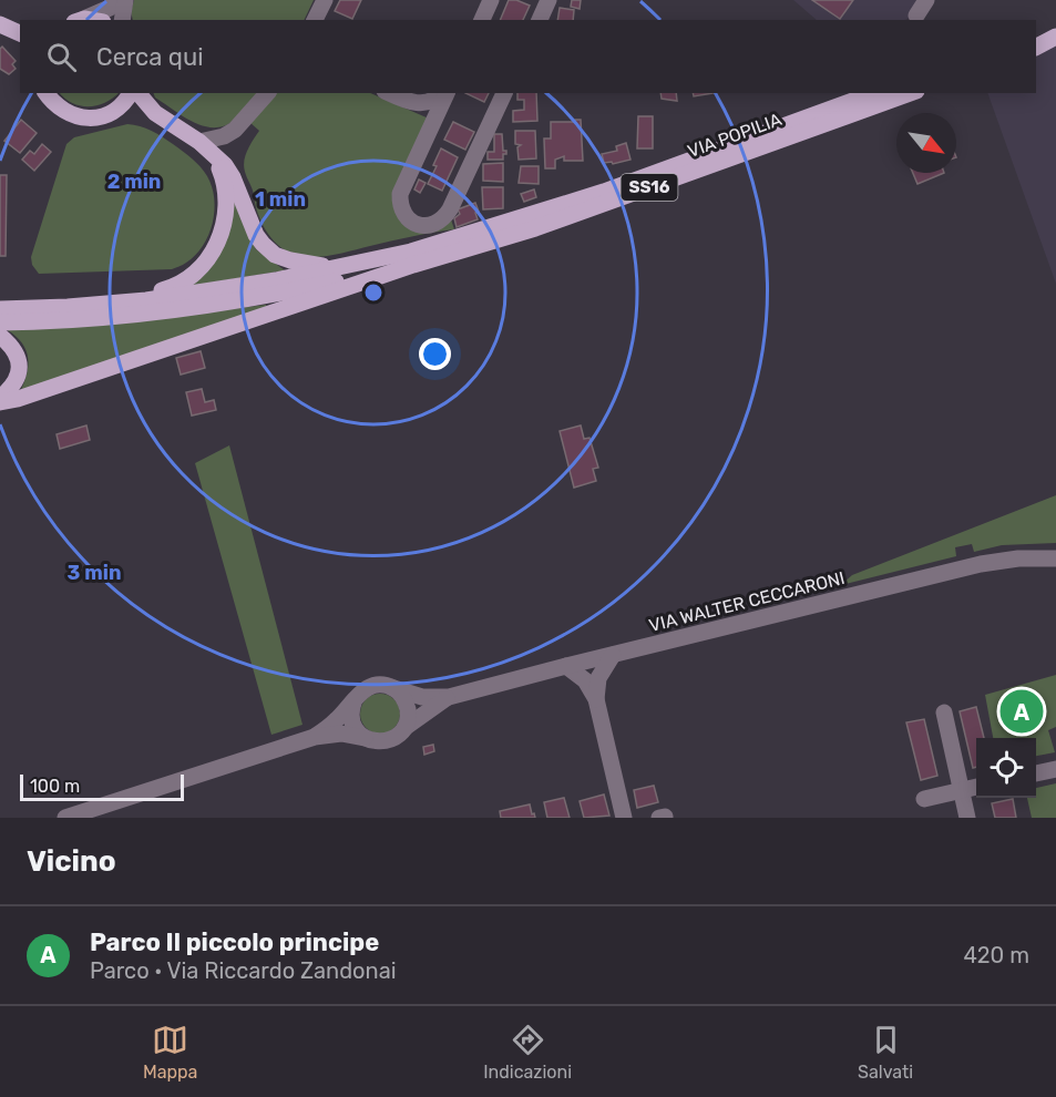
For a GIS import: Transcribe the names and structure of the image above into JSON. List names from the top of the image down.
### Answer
{
  "streets": {
    "main road": ["VIA POPILIA", "SS16"],
    "street": ["VIA WALTER CECCARONI"]
  },
  "crossings": [
    ["VIA POPILIA", "SS16"]
  ],
  "scale_bar": "100 m",
  "north": "bottom right",
  "page": {
    "search": "Cerca qui",
    "pins": "A",
    "scale": "100 m",
    "heading": "Vicino",
    "list": [
      {
        "mark": "A",
        "name": "Parco Il piccolo principe",
        "note": "Parco · Via Riccardo Zandonai",
        "value": "420 m"
      }
    ],
    "nav": ["Mappa", "Indicazioni", "Salvati"]
  },
  "rings": ["2 min", "1 min", "3 min"]
}
